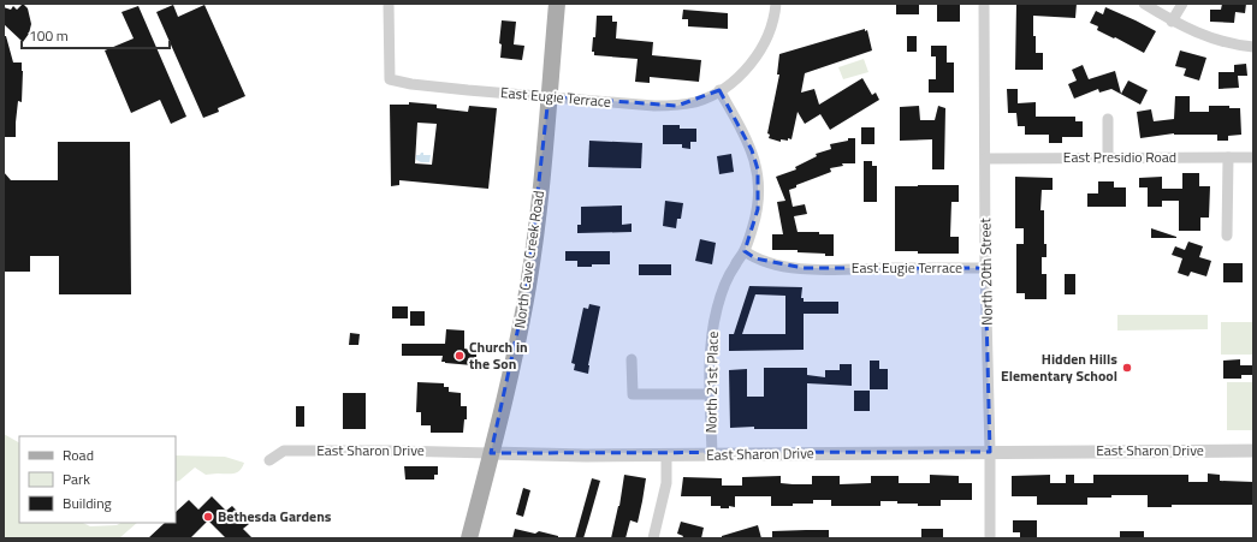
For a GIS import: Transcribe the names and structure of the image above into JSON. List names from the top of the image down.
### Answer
{
  "streets": {
    "main road": ["North Cave Creek Road"],
    "street": [
      "East Eugie Terrace",
      "East Presidio Road",
      "North 20th Street",
      "North 21st Place",
      "East Sharon Drive"
    ]
  },
  "crossings": [
    ["East Eugie Terrace", "North Cave Creek Road"],
    ["East Eugie Terrace", "North 20th Street"],
    ["East Eugie Terrace", "North 21st Place"],
    ["East Presidio Road", "North 20th Street"],
    ["North Cave Creek Road", "East Sharon Drive"],
    ["North 20th Street", "East Sharon Drive"],
    ["North 21st Place", "East Sharon Drive"]
  ],
  "places": ["Church in the Son", "Hidden Hills Elementary School", "Bethesda Gardens"],
  "legend": ["Road", "Park", "Building"],
  "scale_bar": "100 m"
}
